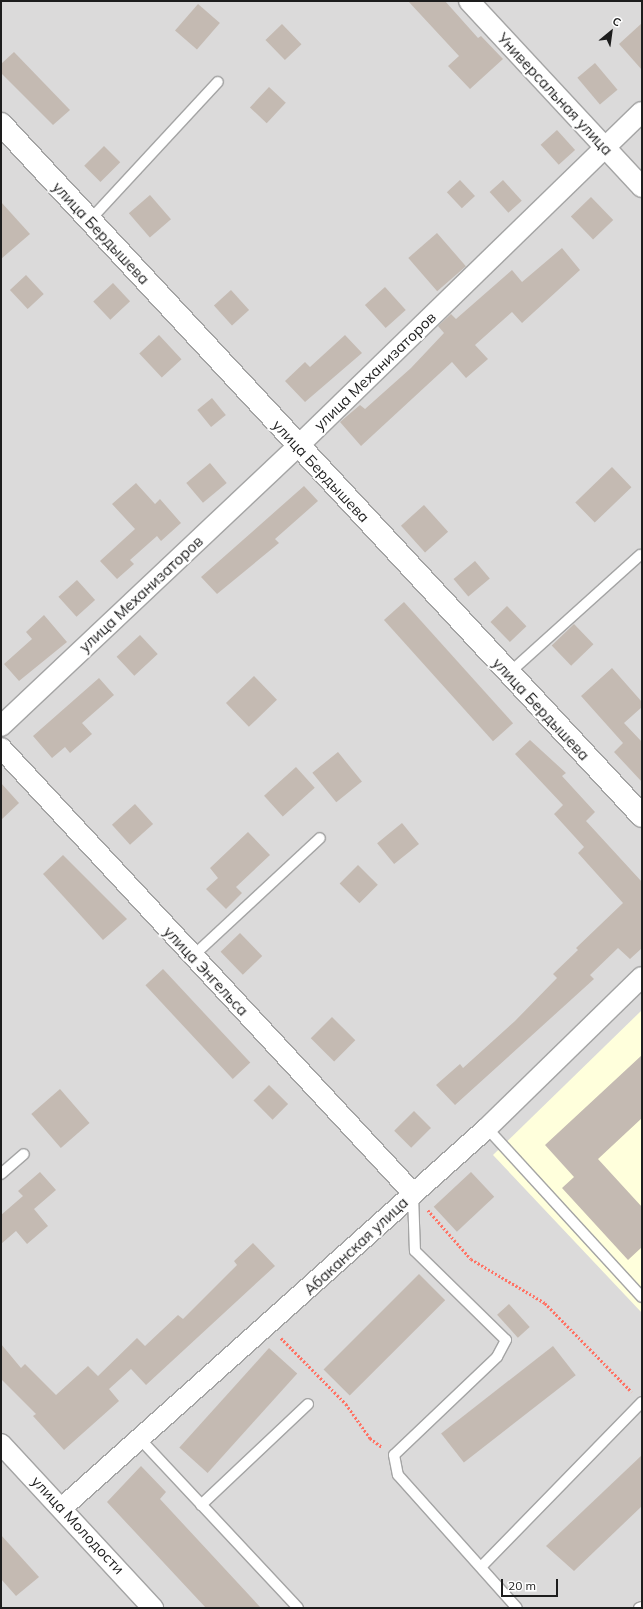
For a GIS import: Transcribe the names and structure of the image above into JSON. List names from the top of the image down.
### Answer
{
  "streets": {
    "street": [
      "Универсальная улица",
      "улица Бердышева",
      "улица Механизаторов",
      "улица Энгельса",
      "Абаканская улица",
      "улица Молодости"
    ]
  },
  "crossings": [
    ["Универсальная улица", "улица Механизаторов"],
    ["улица Бердышева", "улица Механизаторов"],
    ["улица Энгельса", "Абаканская улица"],
    ["Абаканская улица", "улица Молодости"]
  ],
  "scale_bar": "20 m",
  "north": "top right"
}
